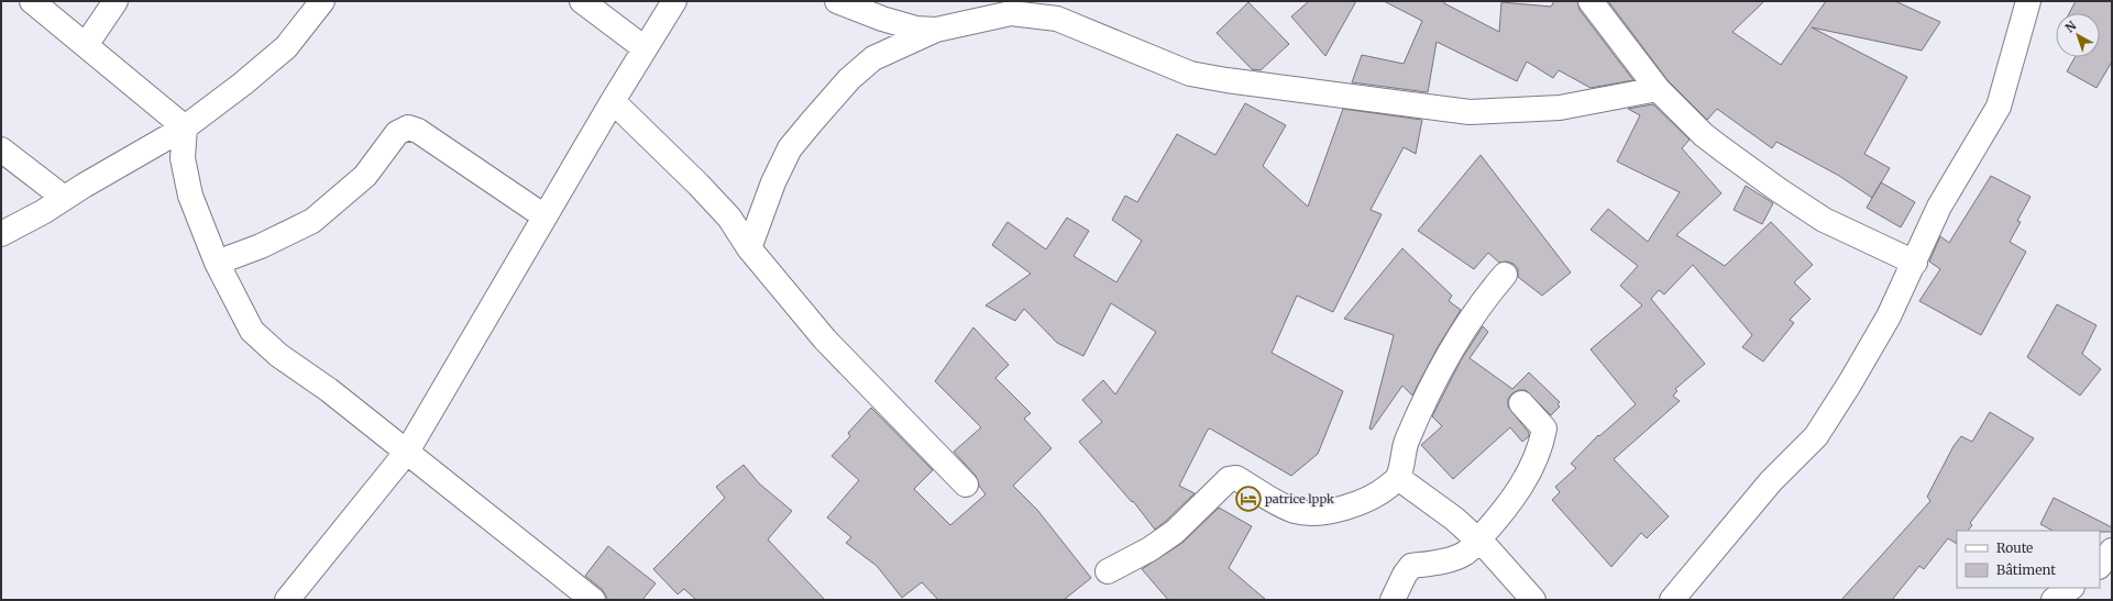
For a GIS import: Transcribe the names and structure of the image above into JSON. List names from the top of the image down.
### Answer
{
  "places": {
    "hotel": ["patrice lppk"]
  },
  "legend": ["Route", "Bâtiment"],
  "north": "top left"
}
